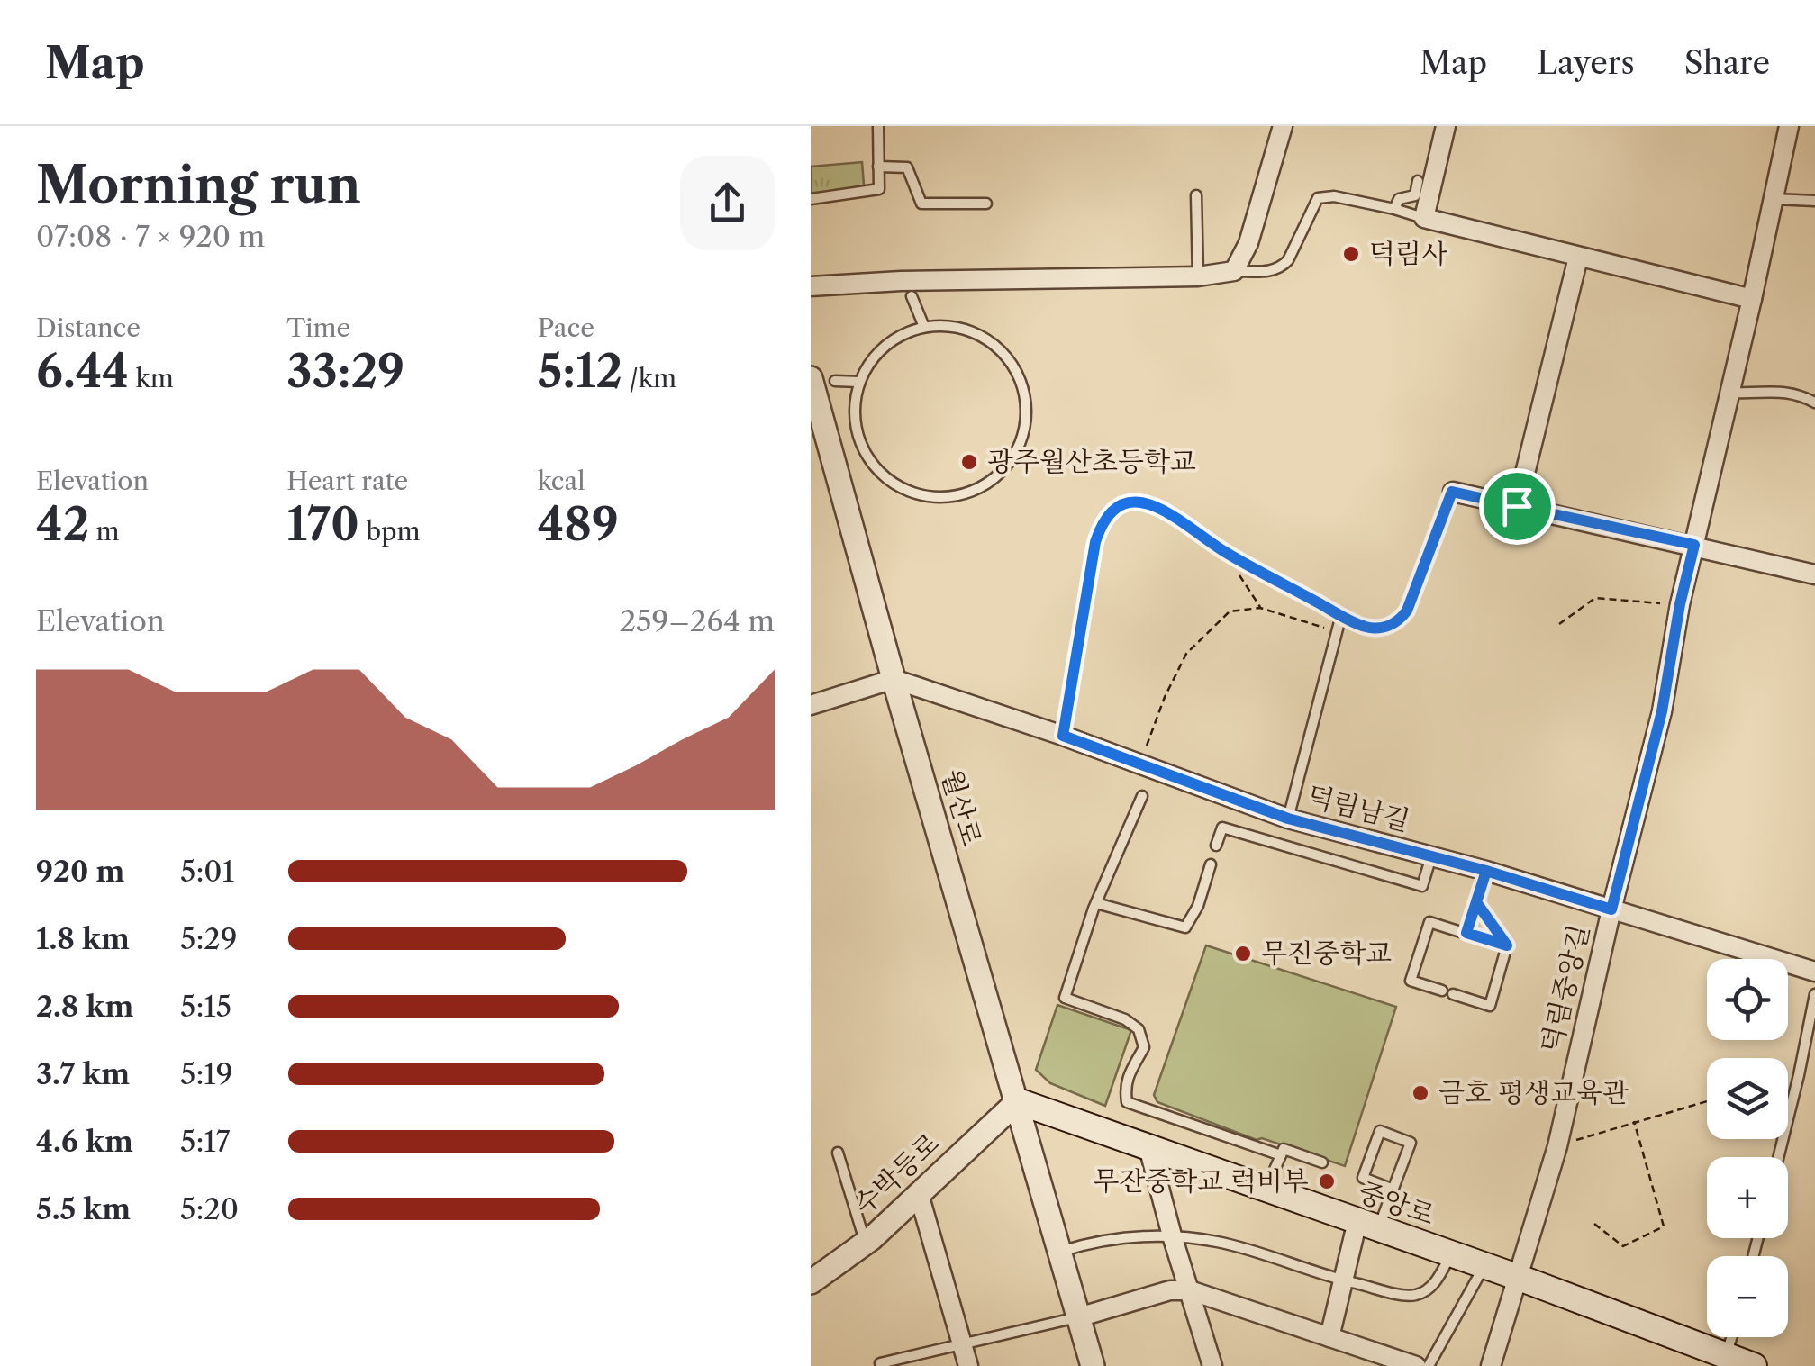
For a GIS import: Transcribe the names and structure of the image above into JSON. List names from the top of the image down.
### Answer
{
  "streets": {
    "main road": ["중앙로"],
    "street": [
      "월산로",
      "덕림남길",
      "덕림중앙길",
      "수박등로"
    ]
  },
  "crossings": [
    ["월산로", "덕림남길"],
    ["월산로", "수박등로"],
    ["월산로", "중앙로"],
    ["덕림남길", "덕림중앙길"],
    ["덕림중앙길", "중앙로"],
    ["수박등로", "중앙로"]
  ],
  "places": [
    "덕림사",
    "광주월산초등학교",
    "무진중학교",
    "금호 평생교육관",
    "무잔중학교 럭비부"
  ],
  "page": {
    "header": "Map",
    "nav": ["Map", "Layers", "Share"],
    "heading": ["Morning run", "07:08 · 7 × 920 m"],
    "stats": [
      ["Distance", "6.44 km"],
      ["Time", "33:29"],
      ["Pace", "5:12 /km"],
      ["Elevation", "42 m"],
      ["Heart rate", "170 bpm"],
      ["kcal", "489"]
    ],
    "chart": ["Elevation", "259–264 m"],
    "list": [
      {
        "name": "920 m",
        "note": "5:01"
      },
      {
        "name": "1.8 km",
        "note": "5:29"
      },
      {
        "name": "2.8 km",
        "note": "5:15"
      },
      {
        "name": "3.7 km",
        "note": "5:19"
      },
      {
        "name": "4.6 km",
        "note": "5:17"
      },
      {
        "name": "5.5 km",
        "note": "5:20"
      }
    ],
    "map_buttons": ["+", "−"]
  }
}
